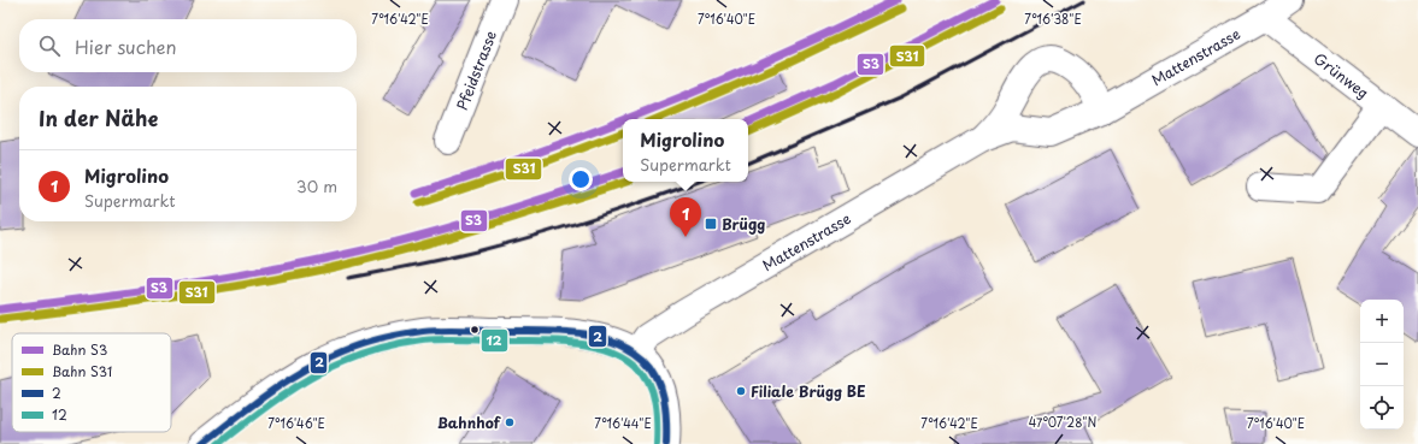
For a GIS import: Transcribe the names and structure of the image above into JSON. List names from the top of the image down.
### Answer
{
  "streets": {
    "street": ["Mattenstrasse", "Pfeidstrasse", "Grünweg"]
  },
  "crossings": [
    ["Mattenstrasse", "Grünweg"]
  ],
  "places": {
    "transit": ["Brügg"],
    "other": ["Filiale Brügg BE", "Bahnhof"]
  },
  "lines": [
    "rail line S3",
    "rail line S31",
    "transit line 2",
    "transit line 12"
  ],
  "legend": [
    "Bahn S3",
    "Bahn S31",
    "2",
    "12"
  ],
  "page": {
    "search": "Hier suchen",
    "heading": "In der Nähe",
    "popup": ["Migrolino", "Supermarkt"],
    "list": [
      {
        "mark": "1",
        "name": "Migrolino",
        "note": "Supermarkt",
        "value": "30 m"
      }
    ],
    "pins": "1",
    "map_buttons": ["+", "−"]
  },
  "coordinates": [
    "7°16'42\"E",
    "7°16'40\"E",
    "7°16'38\"E",
    "47°07'28\"N",
    "7°16'46\"E",
    "7°16'44\"E"
  ]
}
